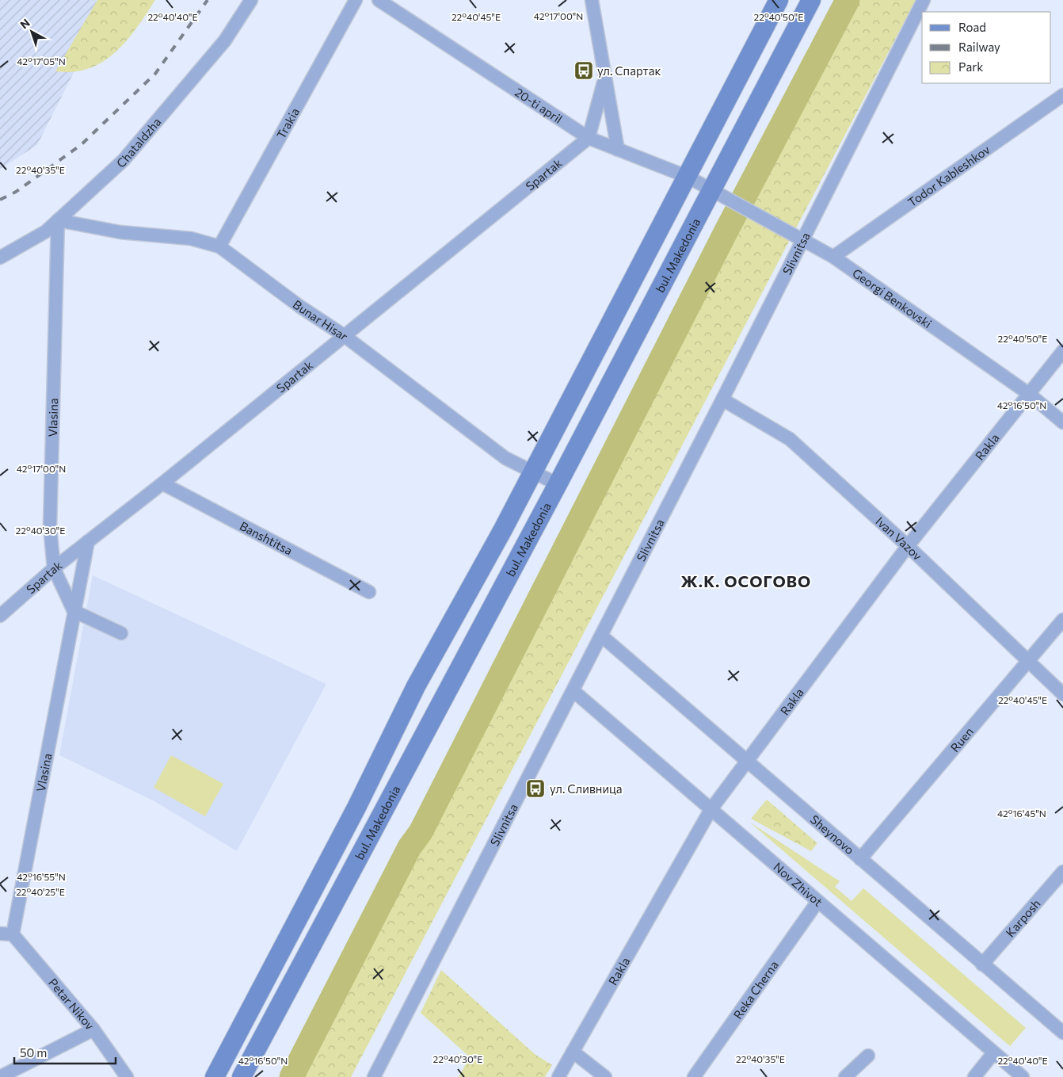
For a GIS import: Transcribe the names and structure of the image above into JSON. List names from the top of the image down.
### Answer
{
  "streets": {
    "street": [
      "20-ti april",
      "Trakia",
      "Chataldzha",
      "Spartak",
      "Todor Kableshkov",
      "Slivnitsa",
      "bul. Makedonia",
      "Georgi Benkovski",
      "Bunar Hisar",
      "Vlasina",
      "Rakla",
      "Banshtitsa",
      "Ivan Vazov",
      "Ruen",
      "Sheynovo",
      "Nov Zhivot",
      "Karposh",
      "Reka Cherna",
      "Petar Nikov"
    ]
  },
  "crossings": [
    ["20-ti april", "Spartak"],
    ["20-ti april", "bul. Makedonia"],
    ["20-ti april", "Georgi Benkovski"],
    ["Trakia", "Bunar Hisar"],
    ["Chataldzha", "Bunar Hisar"],
    ["Chataldzha", "Vlasina"],
    ["Spartak", "Bunar Hisar"],
    ["Spartak", "Vlasina"],
    ["Spartak", "Banshtitsa"],
    ["Todor Kableshkov", "Georgi Benkovski"],
    ["Slivnitsa", "Georgi Benkovski"],
    ["Slivnitsa", "Ivan Vazov"],
    ["Slivnitsa", "Sheynovo"],
    ["Slivnitsa", "Nov Zhivot"],
    ["bul. Makedonia", "Georgi Benkovski"],
    ["bul. Makedonia", "Bunar Hisar"],
    ["Georgi Benkovski", "Rakla"],
    ["Bunar Hisar", "Vlasina"],
    ["Vlasina", "Petar Nikov"],
    ["Rakla", "Ivan Vazov"],
    ["Rakla", "Sheynovo"],
    ["Rakla", "Nov Zhivot"],
    ["Ivan Vazov", "Ruen"],
    ["Ruen", "Sheynovo"],
    ["Sheynovo", "Karposh"],
    ["Nov Zhivot", "Reka Cherna"]
  ],
  "districts": ["Ж.К. ОСОГОВО"],
  "places": {
    "bus stop": ["ул. Спартак", "ул. Сливница"]
  },
  "legend": ["Road", "Railway", "Park"],
  "scale_bar": "50 m",
  "north": "top left",
  "coordinates": [
    "42°17'00\"N",
    "22°40'45\"E",
    "22°40'40\"E",
    "22°40'50\"E",
    "42°17'05\"N",
    "22°40'35\"E",
    "42°16'50\"N",
    "22°40'30\"E",
    "42°16'45\"N",
    "42°16'55\"N",
    "22°40'25\"E"
  ]
}
